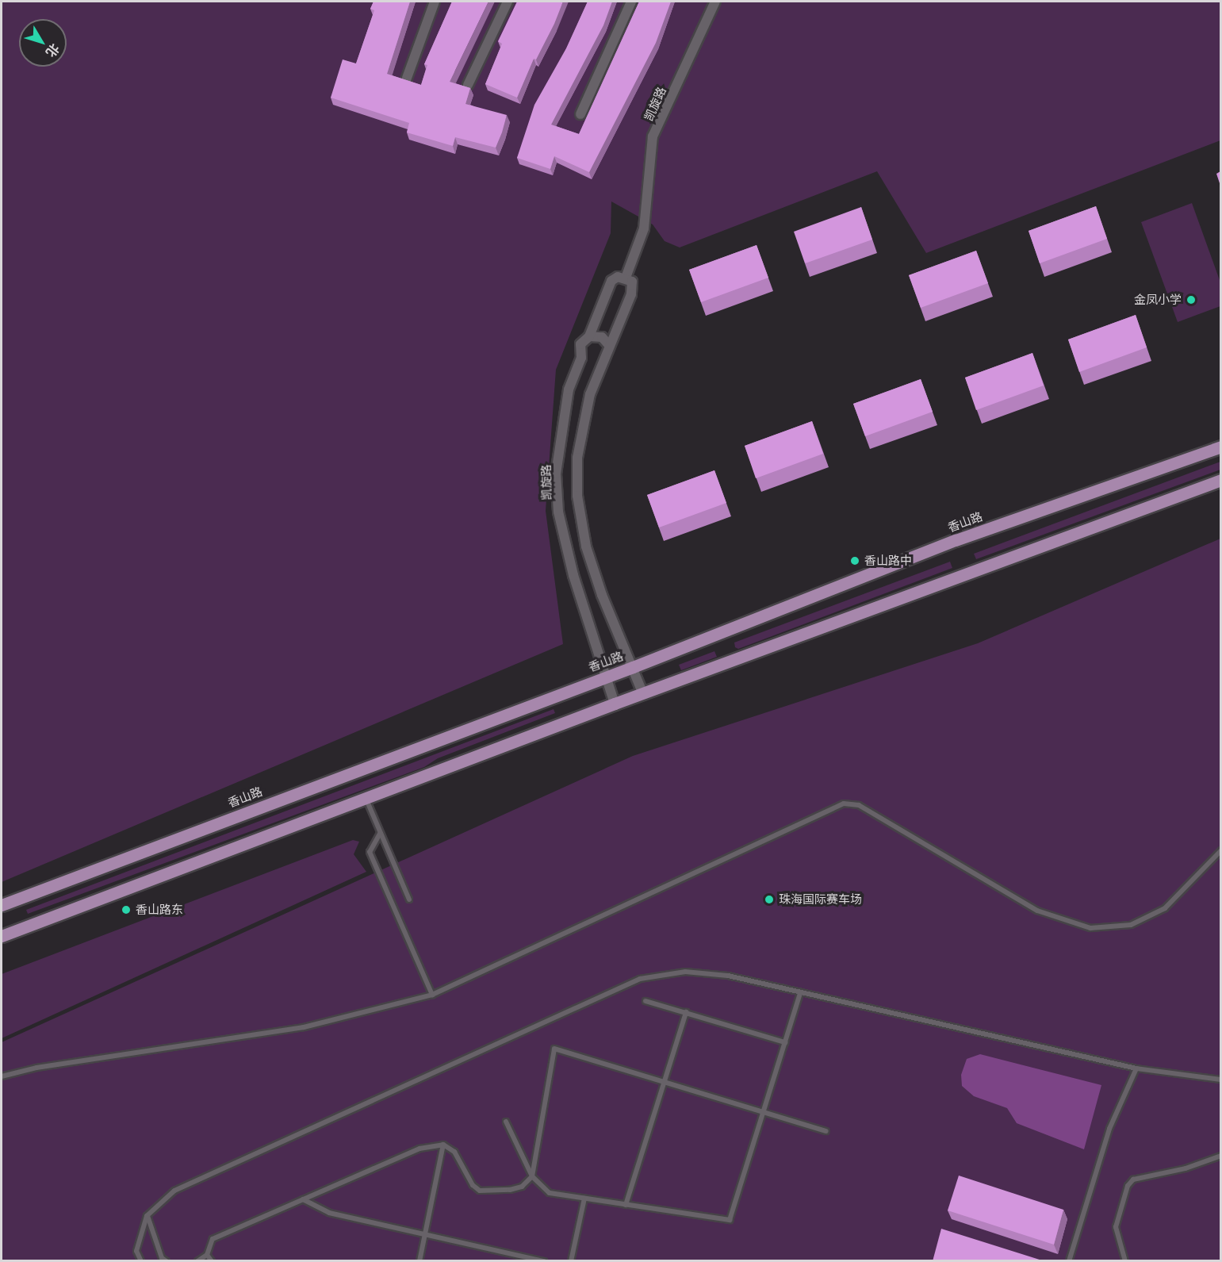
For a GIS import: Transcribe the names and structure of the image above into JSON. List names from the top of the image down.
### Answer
{
  "streets": {
    "main road": ["香山路"],
    "street": ["凯旋路"]
  },
  "crossings": [
    ["凯旋路", "香山路"]
  ],
  "places": [
    "金凤小学",
    "香山路中",
    "珠海国际赛车场",
    "香山路东"
  ],
  "north": "bottom right"
}
